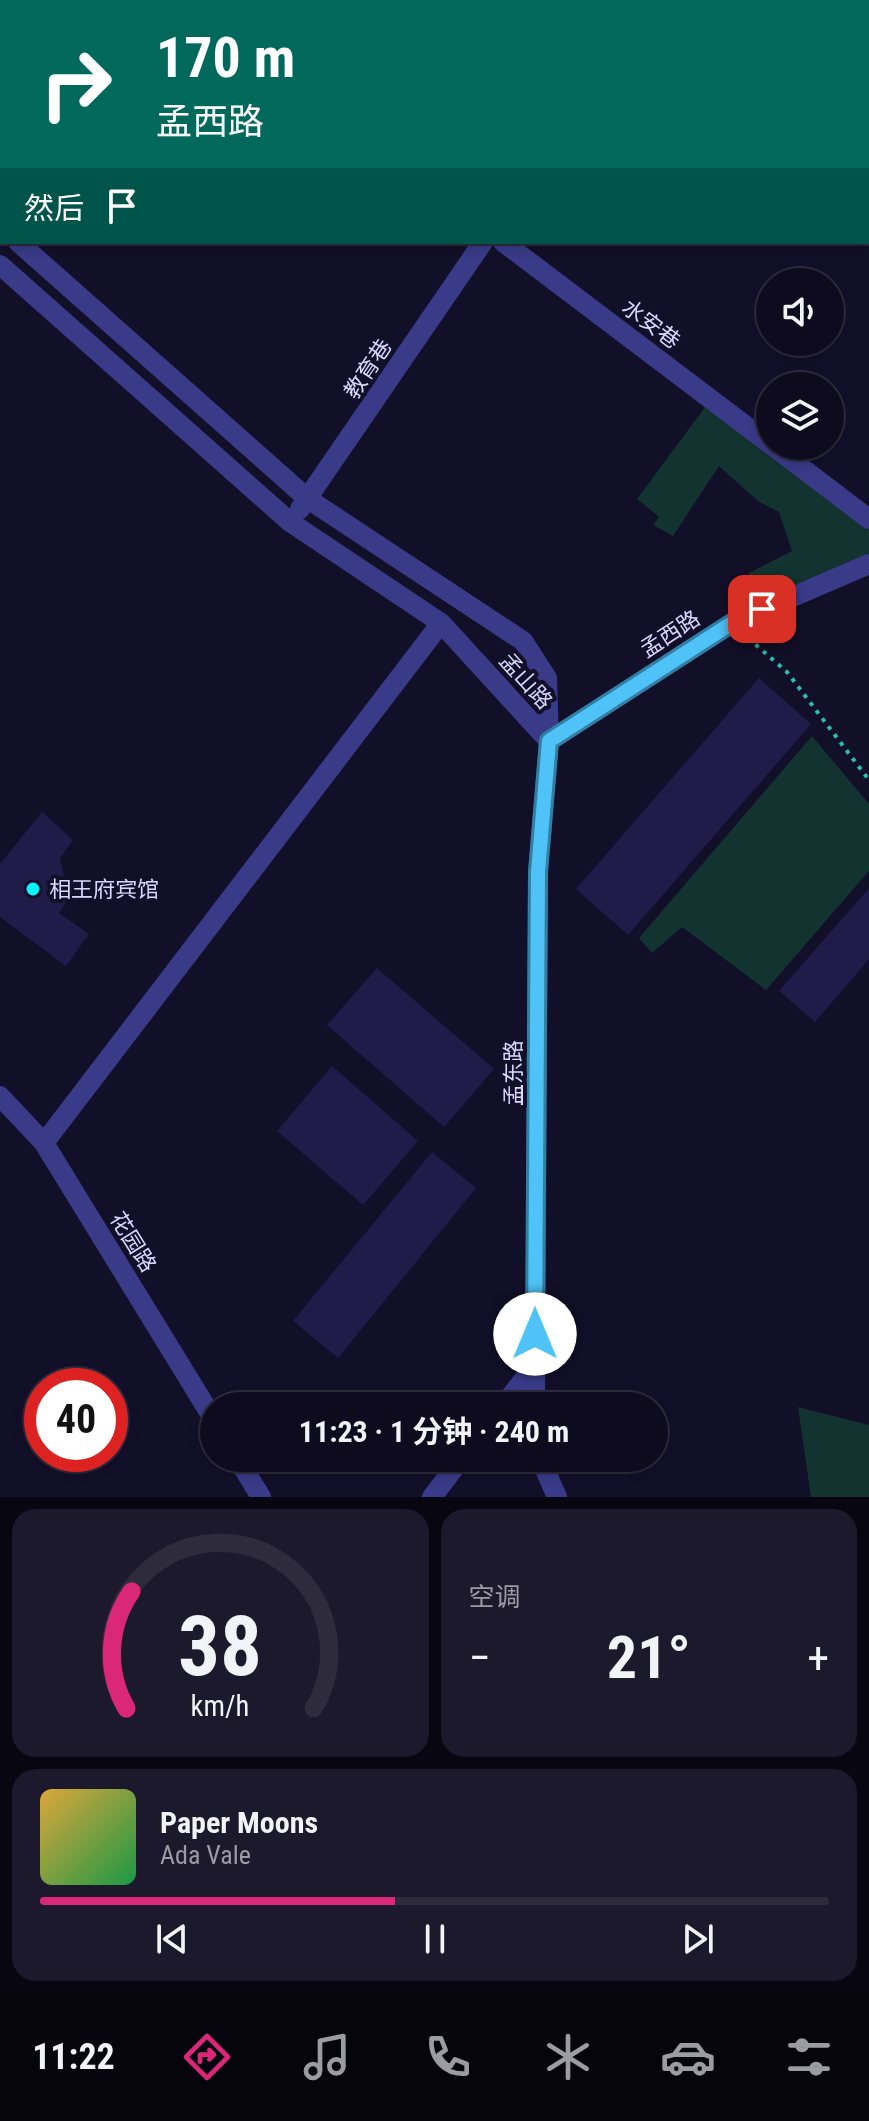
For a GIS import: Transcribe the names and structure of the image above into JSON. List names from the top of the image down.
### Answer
{
  "streets": {
    "street": [
      "水安巷",
      "教育巷",
      "孟西路",
      "孟山路",
      "孟东路",
      "花园路"
    ]
  },
  "crossings": [
    ["教育巷", "孟山路"],
    ["孟西路", "孟山路"],
    ["孟西路", "孟东路"],
    ["孟山路", "孟东路"]
  ],
  "places": ["相王府宾馆"],
  "page": {
    "turn": ["170 m", "孟西路"],
    "then": "然后",
    "limit": "40",
    "trip": "11:23 · 1 分钟 · 240 m",
    "tile": "空调",
    "heat": ["−", "21°", "+"],
    "song": ["Paper Moons", "Ada Vale"],
    "tabs": "11:22",
    "gauge": ["38", "km/h"]
  }
}
